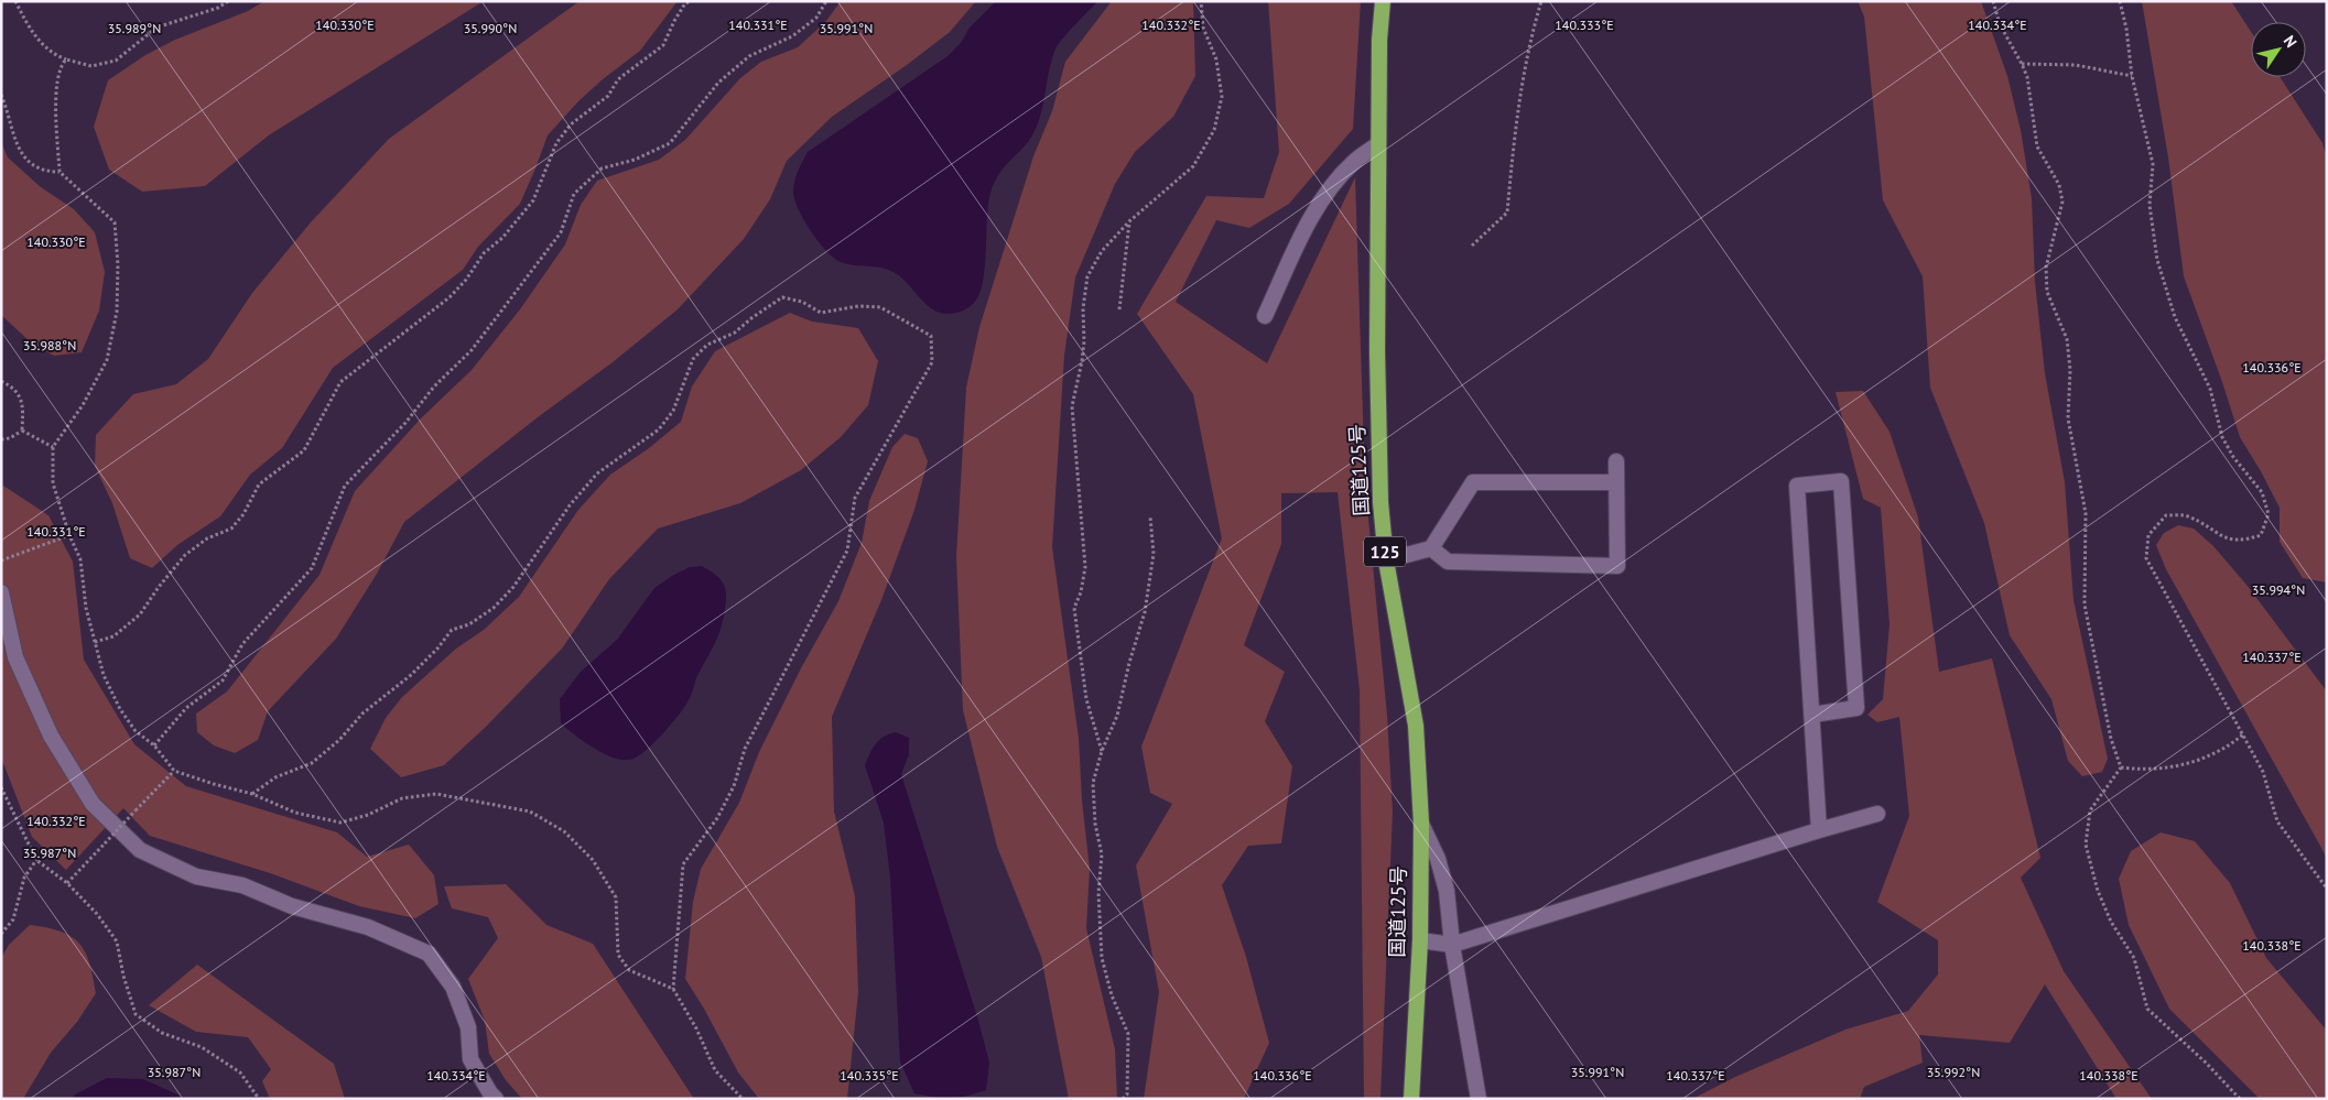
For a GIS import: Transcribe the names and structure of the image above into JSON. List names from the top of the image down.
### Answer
{
  "streets": {
    "highway": ["国道125号", "125"]
  },
  "north": "top right",
  "coordinates": [
    "140.330°E",
    "140.331°E",
    "140.332°E",
    "140.333°E",
    "140.334°E",
    "35.989°N",
    "35.990°N",
    "35.991°N",
    "35.988°N",
    "140.336°E",
    "35.994°N",
    "140.337°E",
    "35.987°N",
    "140.338°E",
    "35.992°N",
    "140.335°E"
  ]
}
